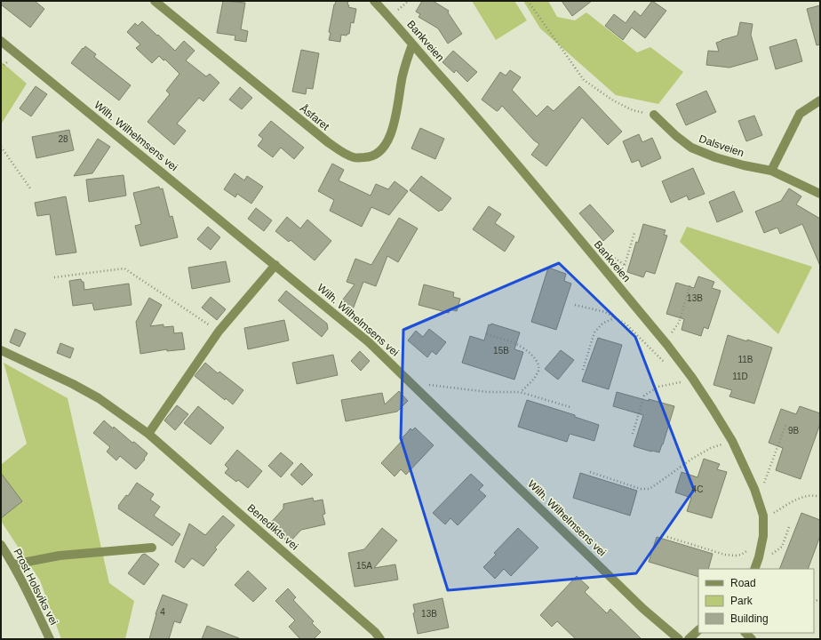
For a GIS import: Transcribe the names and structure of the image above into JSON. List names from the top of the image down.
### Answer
{
  "streets": {
    "street": [
      "Bankveien",
      "Åsfaret",
      "Wilh. Wilhelmsens vei",
      "Dalsveien",
      "Benedikts vei",
      "Prost Holsviks vei"
    ]
  },
  "crossings": [
    ["Bankveien", "Åsfaret"]
  ],
  "house_numbers": [
    "28",
    "13B",
    "15B",
    "11B",
    "11D",
    "9B",
    "4C",
    "15A",
    "4",
    "13B"
  ],
  "legend": ["Road", "Park", "Building"]
}
